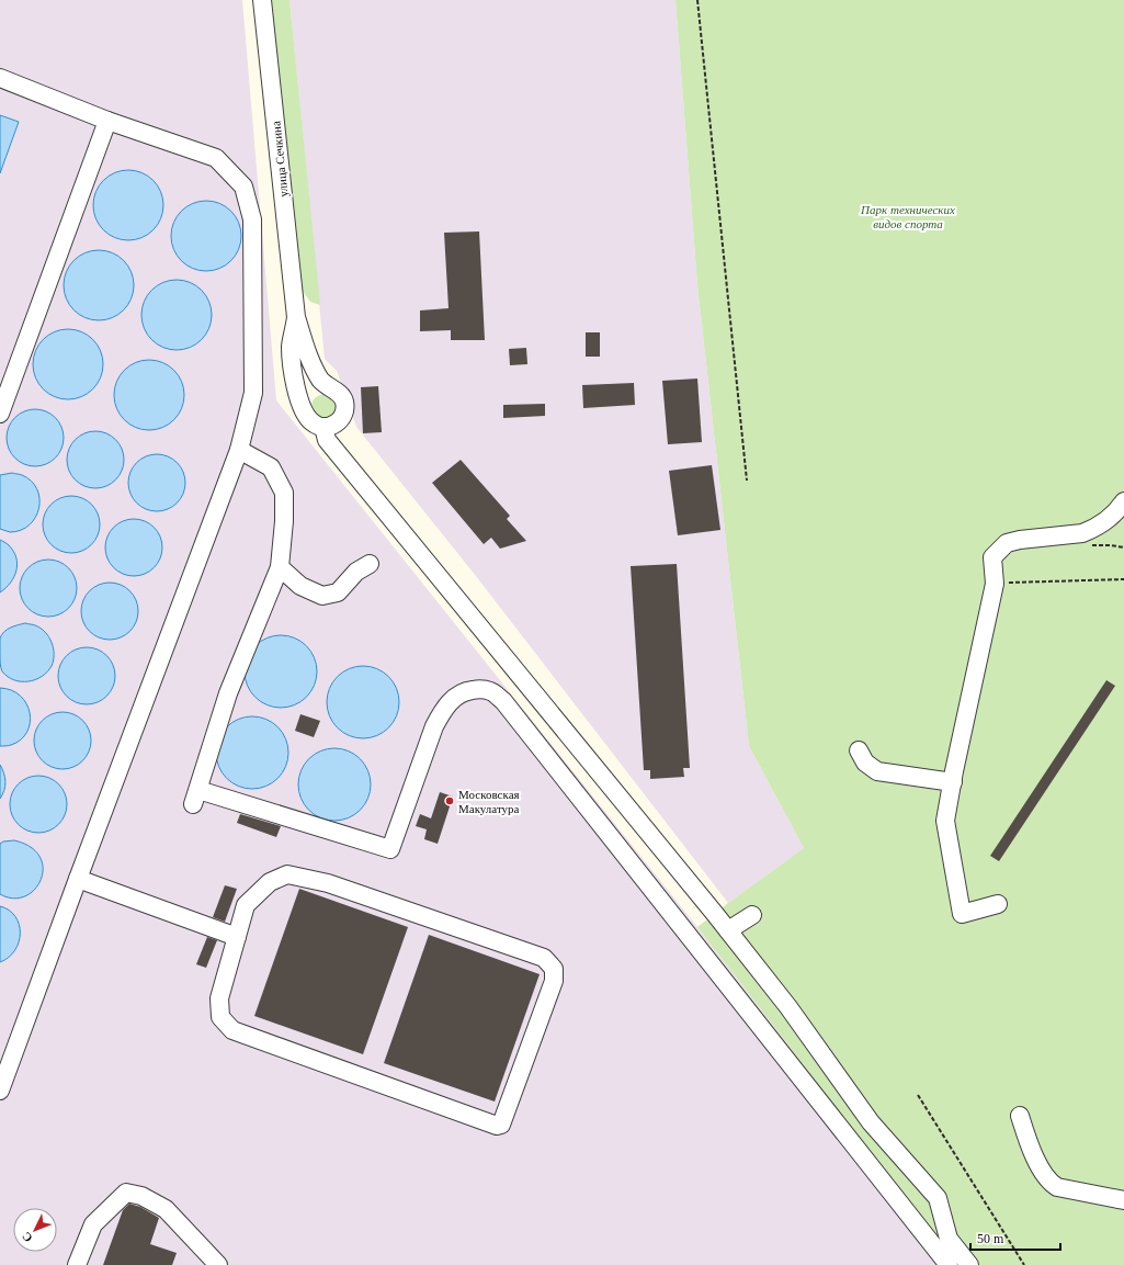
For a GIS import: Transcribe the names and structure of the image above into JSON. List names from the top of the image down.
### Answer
{
  "streets": {
    "street": ["улица Сечкина"]
  },
  "parks": ["Парк технических видов спорта"],
  "places": ["Московская Макулатура"],
  "scale_bar": "50 m",
  "north": "bottom left"
}
